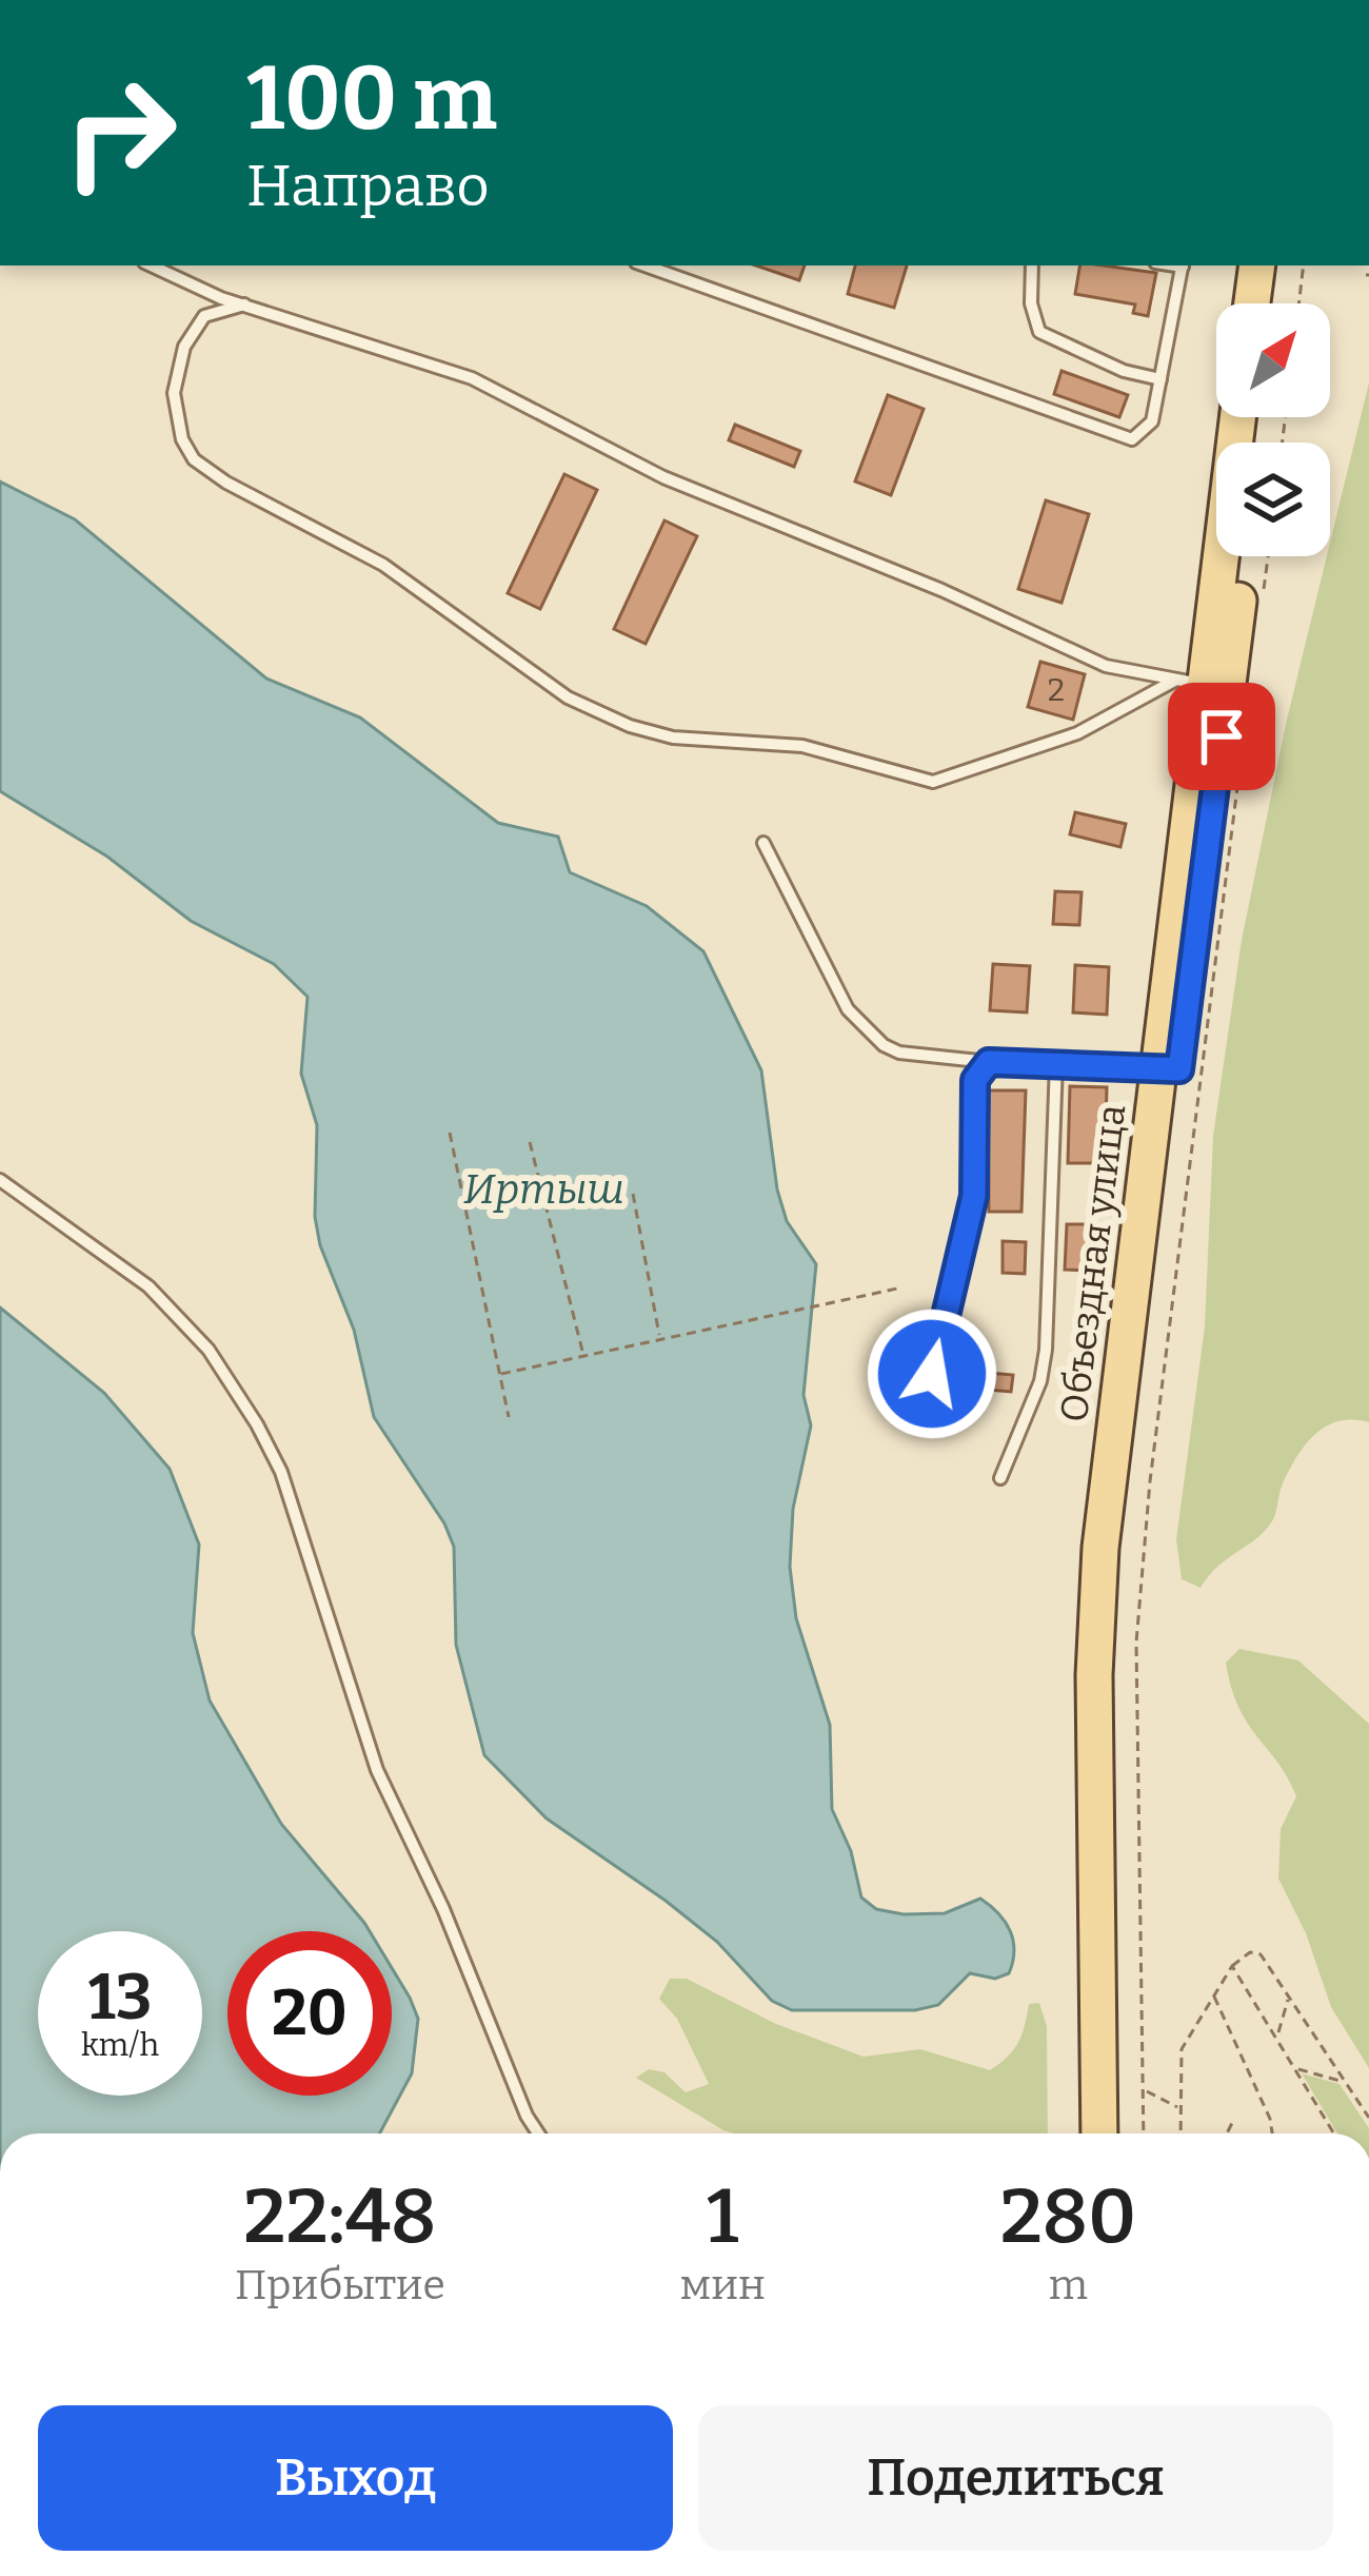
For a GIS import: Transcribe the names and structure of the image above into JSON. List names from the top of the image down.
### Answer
{
  "streets": {
    "main road": ["Объездная улица"]
  },
  "water": ["Иртыш"],
  "house_numbers": ["2"],
  "north": "top right",
  "page": {
    "turn": ["100 m", "Направо"],
    "speed": "13 km/h",
    "limit": "20",
    "eta": [
      "22:48",
      "Прибытие",
      "1",
      "мин",
      "280",
      "m"
    ],
    "buttons": ["Выход", "Поделиться"]
  }
}
